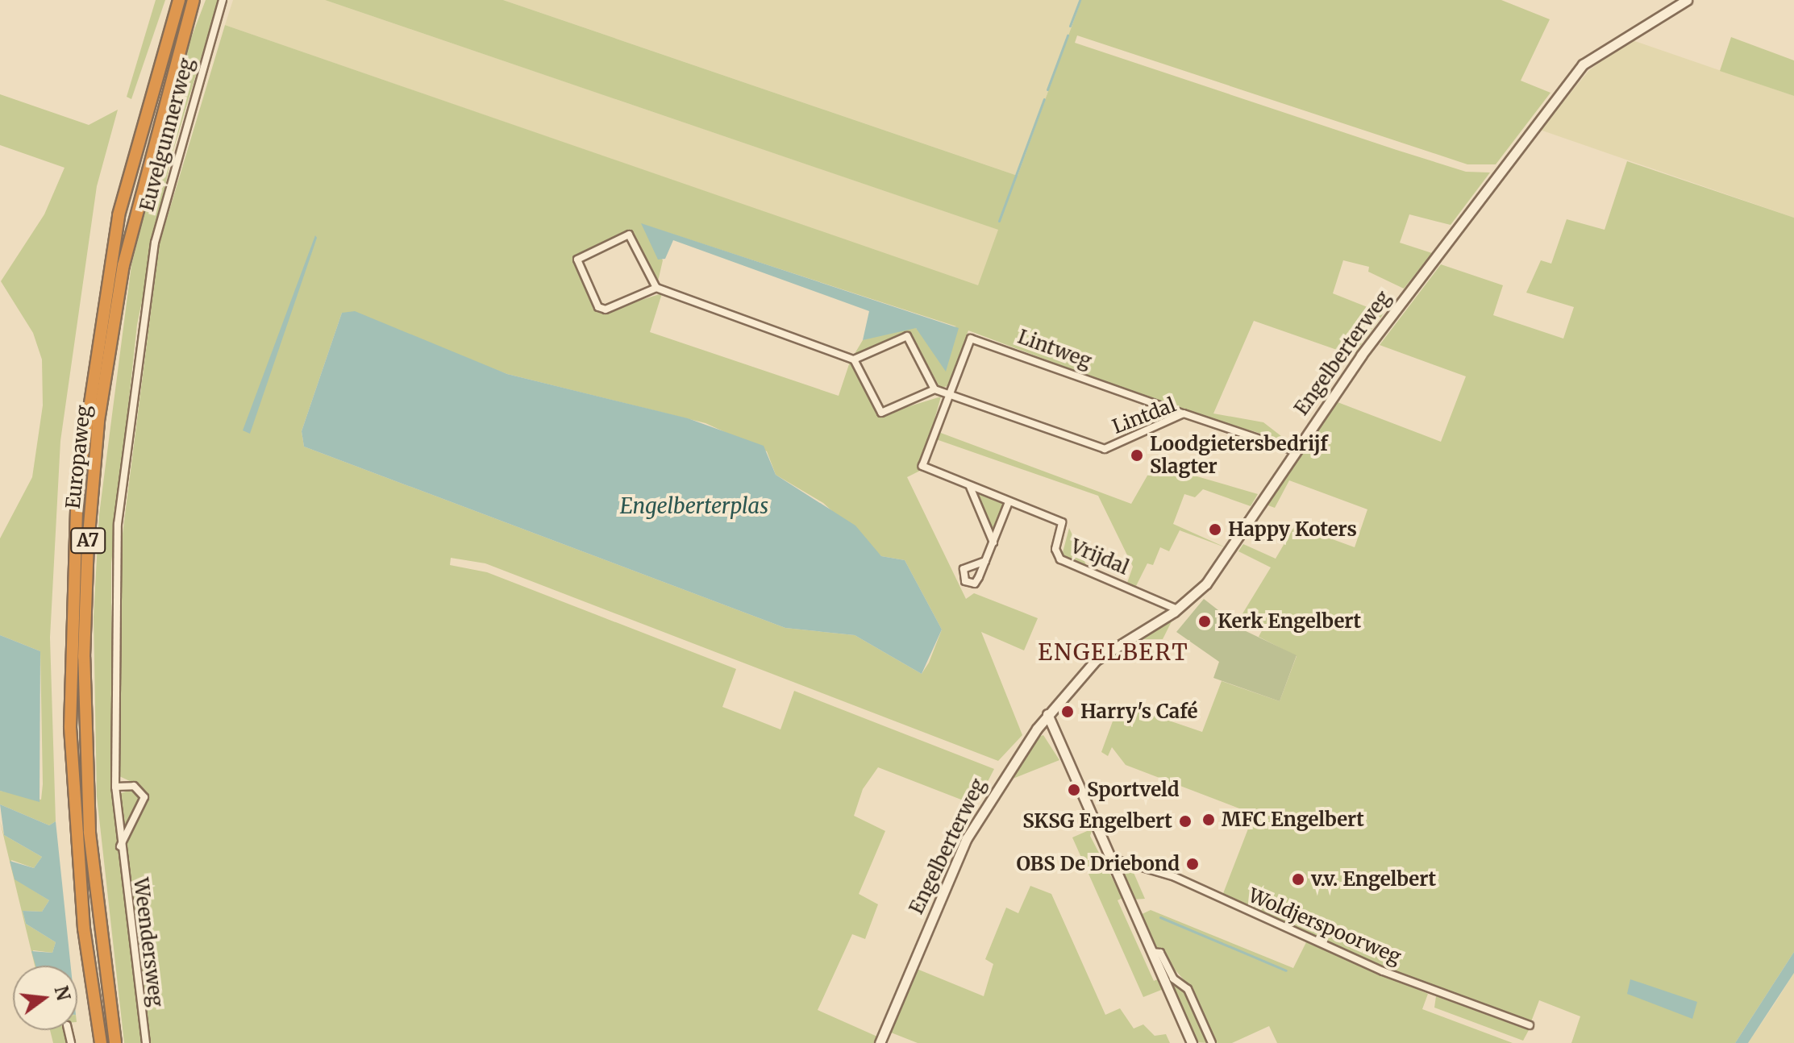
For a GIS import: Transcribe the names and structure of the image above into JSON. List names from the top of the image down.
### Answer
{
  "streets": {
    "highway": ["Europaweg", "A7"],
    "street": [
      "Euvelgunnerweg",
      "Lintweg",
      "Engelberterweg",
      "Lintdal",
      "Vrijdal",
      "Woldjerspoorweg",
      "Weendersweg"
    ]
  },
  "crossings": [
    ["Euvelgunnerweg", "Weendersweg"],
    ["Lintweg", "Lintdal"],
    ["Lintweg", "Vrijdal"],
    ["Engelberterweg", "Lintdal"],
    ["Engelberterweg", "Vrijdal"],
    ["Lintdal", "Vrijdal"]
  ],
  "districts": ["ENGELBERT"],
  "water": ["Engelberterplas"],
  "places": [
    "Loodgietersbedrijf Slagter",
    "Happy Koters",
    "Kerk Engelbert",
    "Harry's Café",
    "Sportveld",
    "MFC Engelbert",
    "SKSG Engelbert",
    "OBS De Driebond",
    "v.v. Engelbert"
  ],
  "north": "right"
}
